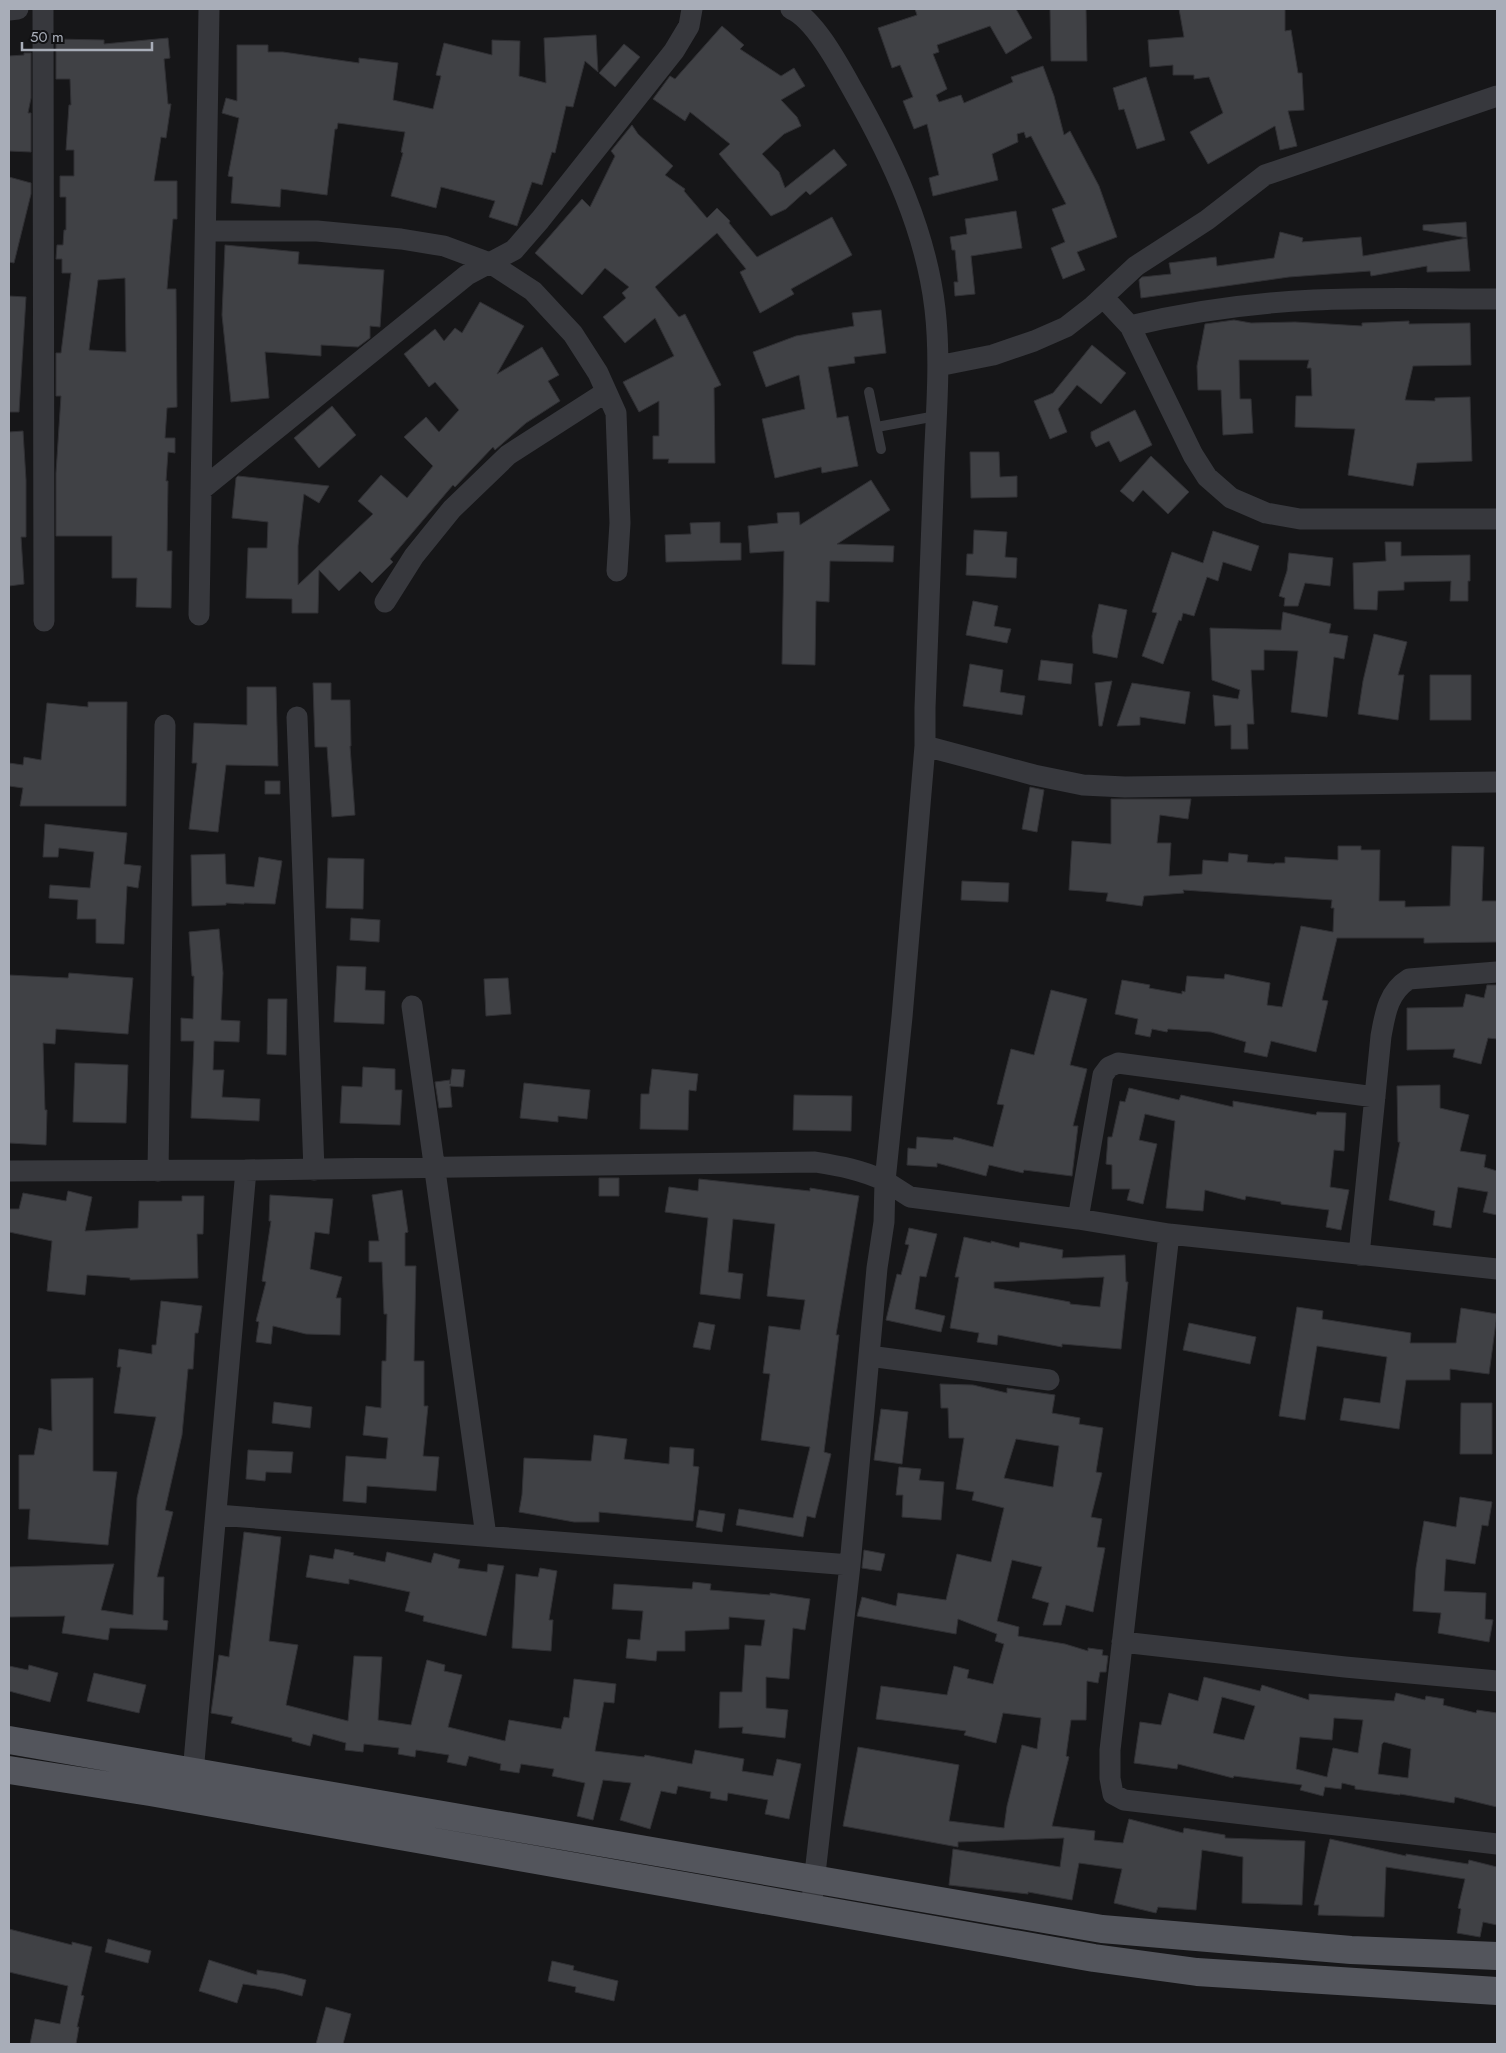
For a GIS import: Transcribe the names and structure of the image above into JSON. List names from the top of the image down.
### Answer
{
  "scale_bar": "50 m"
}
